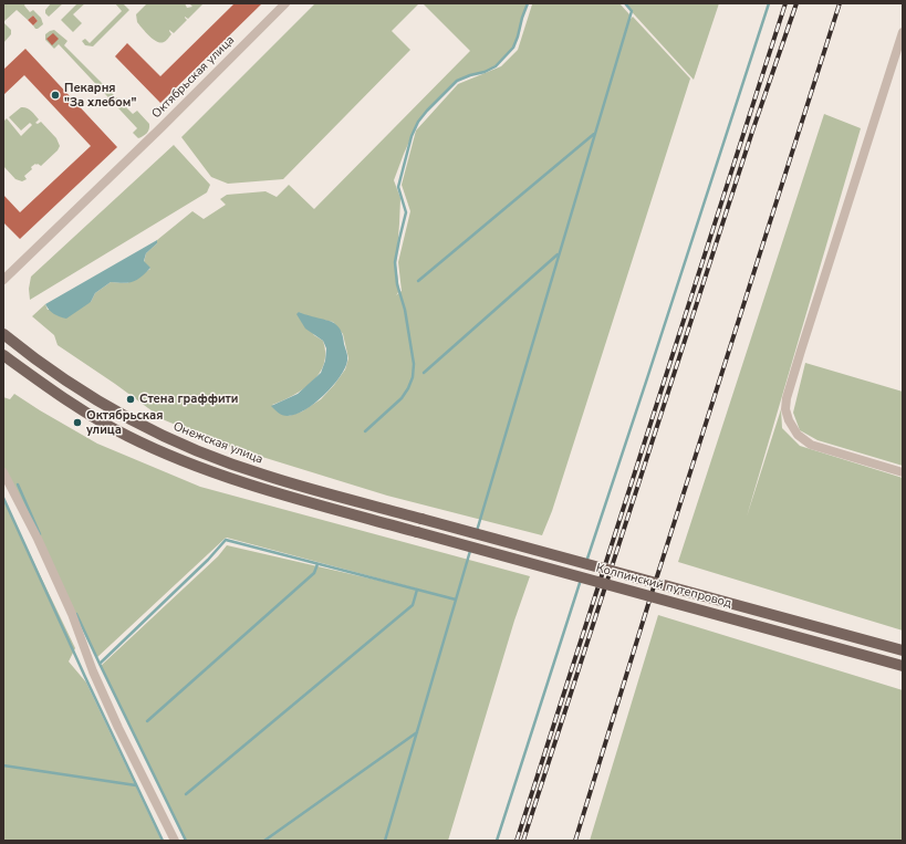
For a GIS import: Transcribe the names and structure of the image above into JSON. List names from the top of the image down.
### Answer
{
  "streets": {
    "main road": ["Онежская улица", "Колпинский путепровод"],
    "street": ["Октябрьская улица"]
  },
  "crossings": [
    ["Онежская улица", "Колпинский путепровод"]
  ],
  "places": ["Пекарня \"За хлебом\"", "Стена граффити", "Октябрьская улица"]
}
